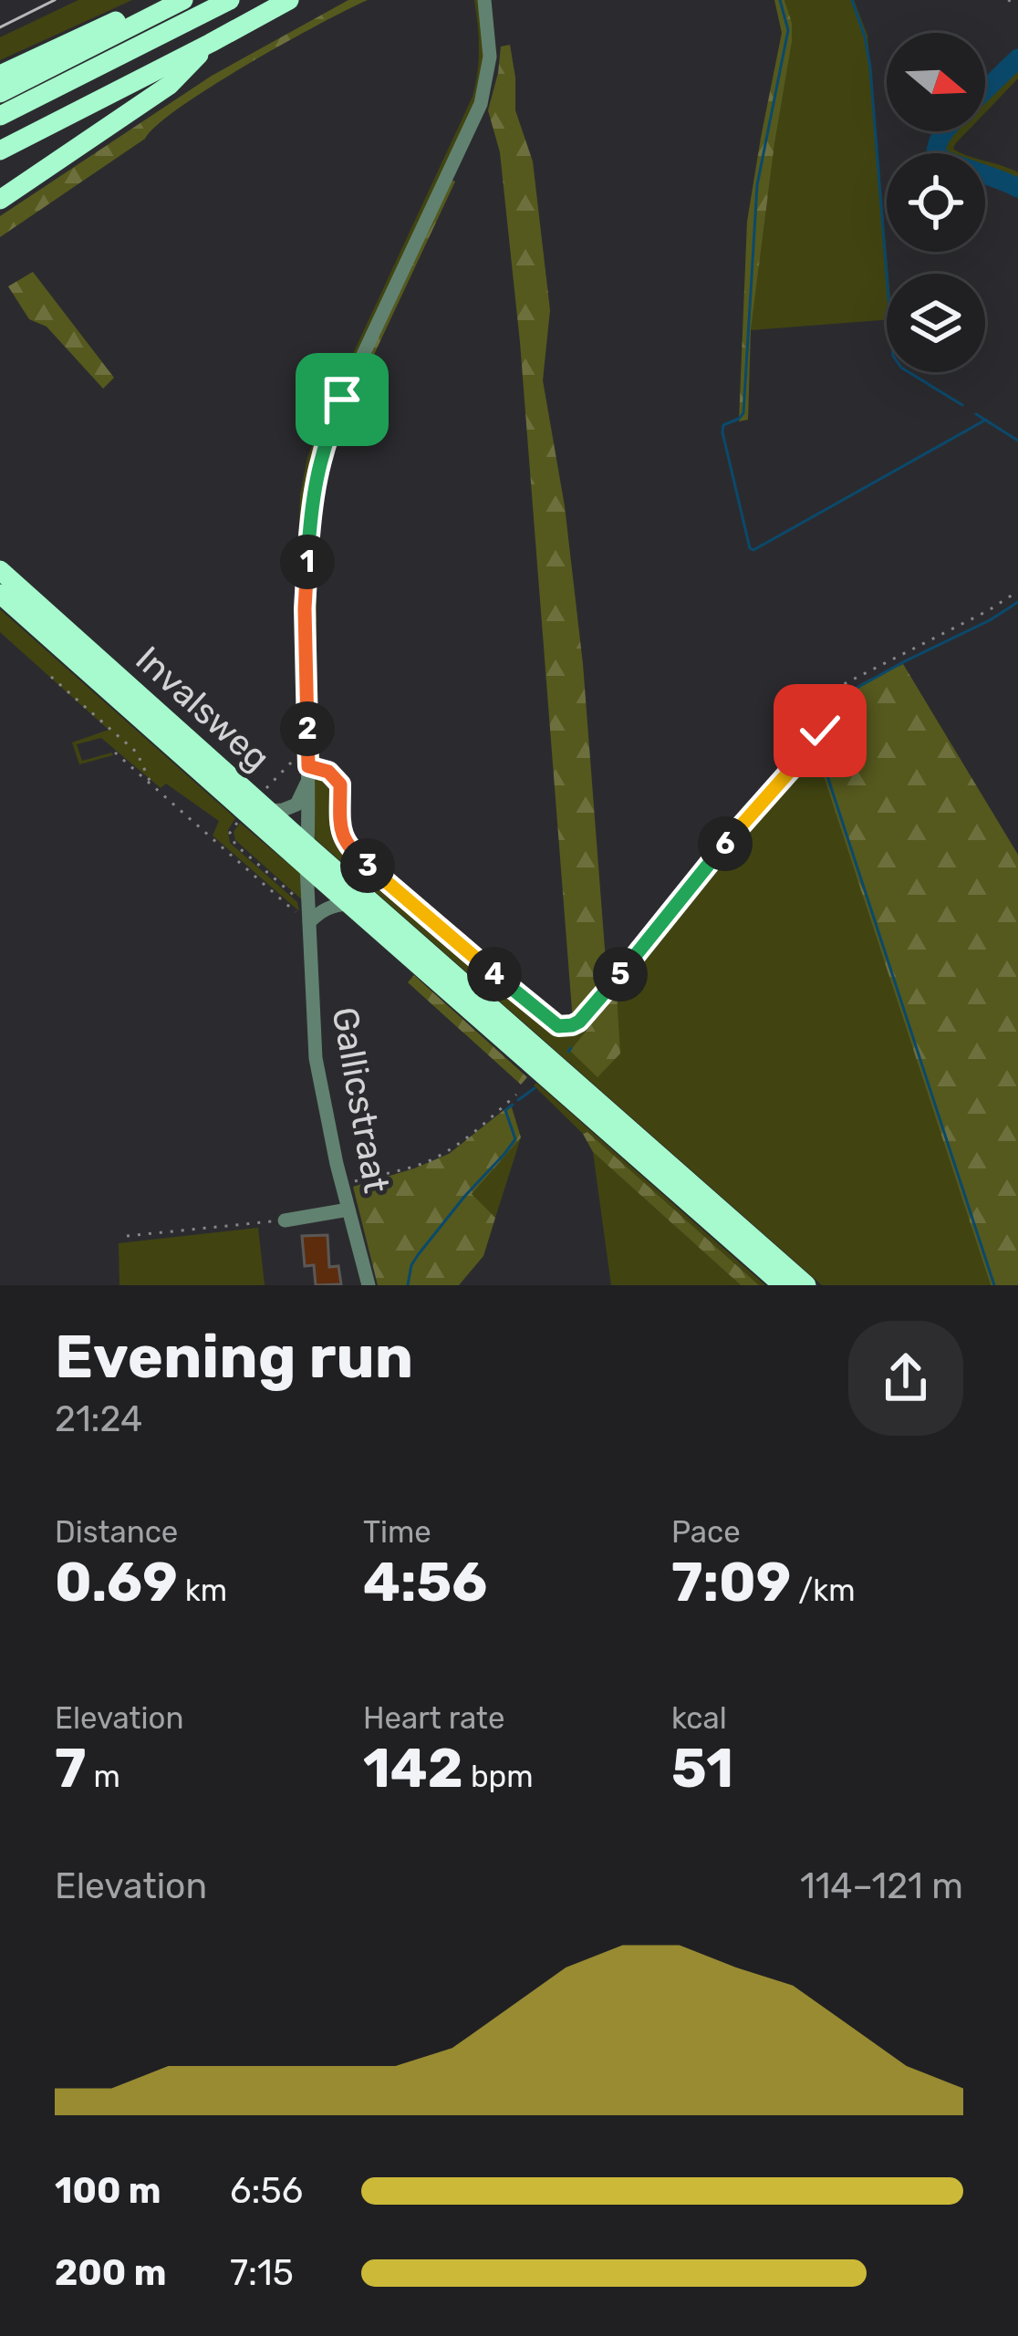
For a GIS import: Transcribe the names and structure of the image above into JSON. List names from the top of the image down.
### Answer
{
  "streets": {
    "highway": ["Invalsweg"],
    "street": ["Gallicstraat"]
  },
  "crossings": [
    ["Invalsweg", "Gallicstraat"]
  ],
  "north": "right",
  "page": {
    "pins": [
      "1",
      "2",
      "6",
      "3",
      "4",
      "5"
    ],
    "heading": ["Evening run", "21:24"],
    "stats": [
      ["Distance", "0.69 km"],
      ["Time", "4:56"],
      ["Pace", "7:09 /km"],
      ["Elevation", "7 m"],
      ["Heart rate", "142 bpm"],
      ["kcal", "51"]
    ],
    "chart": ["Elevation", "114–121 m"],
    "list": [
      {
        "name": "100 m",
        "note": "6:56"
      },
      {
        "name": "200 m",
        "note": "7:15"
      }
    ]
  }
}
